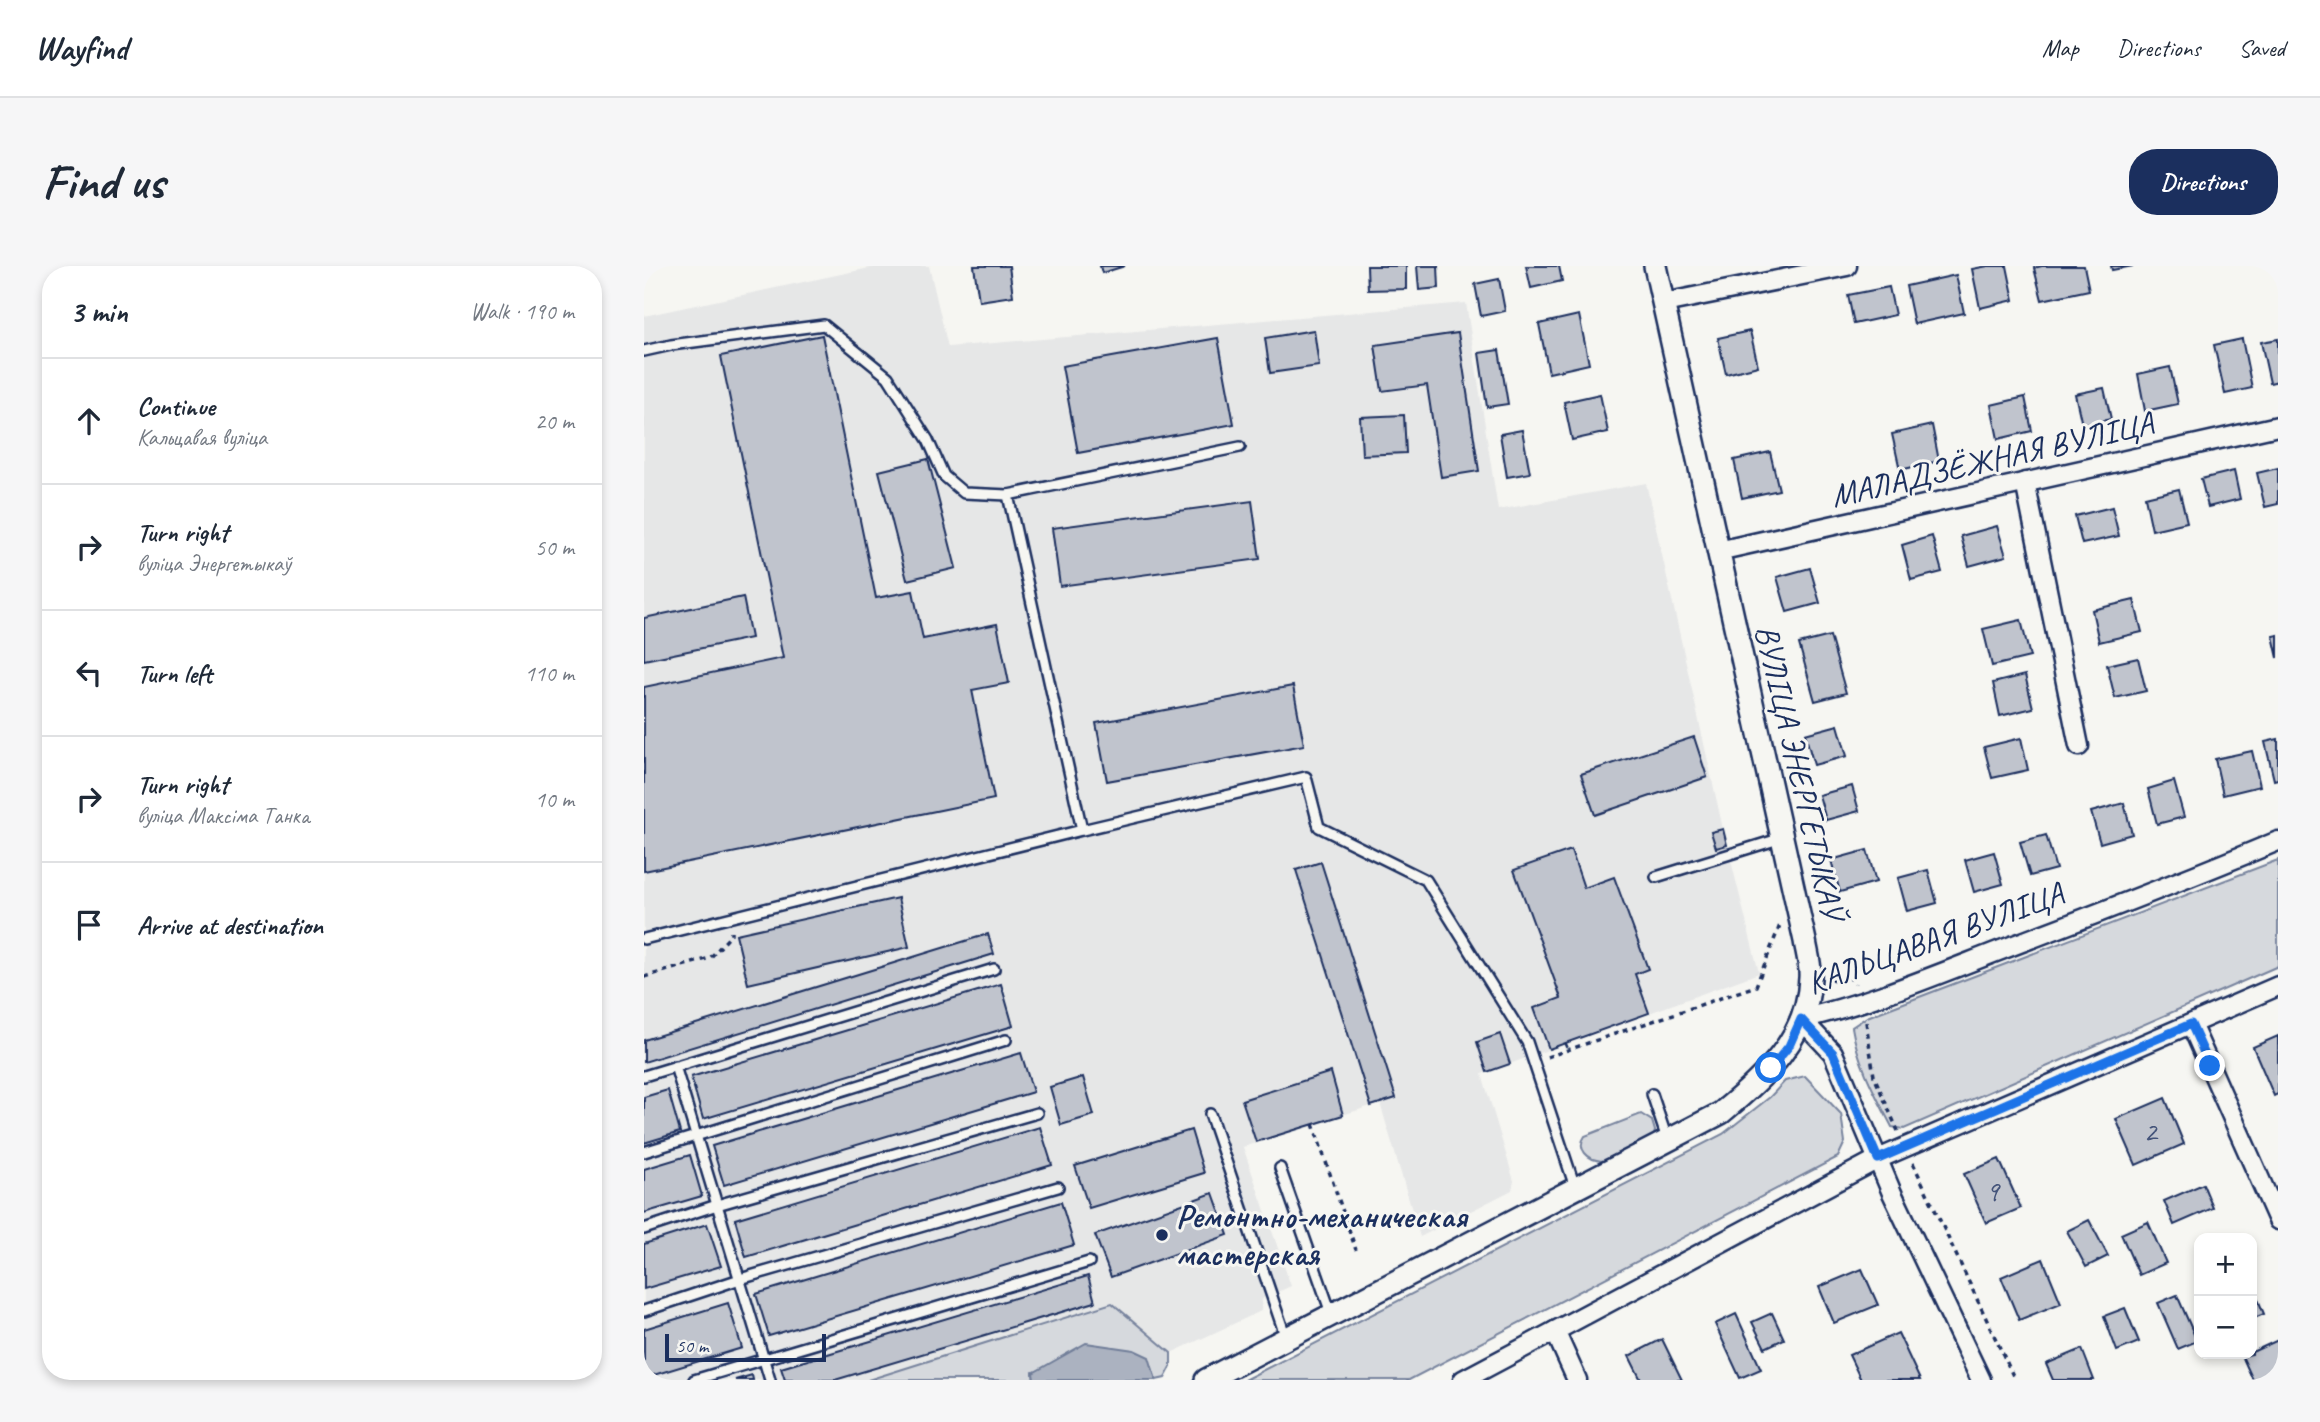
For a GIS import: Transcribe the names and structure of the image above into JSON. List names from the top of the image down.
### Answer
{
  "streets": {
    "street": ["МАЛАДЗЁЖНАЯ ВУЛІЦА", "ВУЛІЦА ЭНЕРГЕТЫКАЎ", "КАЛЬЦАВАЯ ВУЛІЦА"]
  },
  "crossings": [
    ["МАЛАДЗЁЖНАЯ ВУЛІЦА", "ВУЛІЦА ЭНЕРГЕТЫКАЎ"],
    ["ВУЛІЦА ЭНЕРГЕТЫКАЎ", "КАЛЬЦАВАЯ ВУЛІЦА"]
  ],
  "places": ["Ремонтно-механическая мастерская"],
  "house_numbers": ["2", "9"],
  "scale_bar": "50 m",
  "page": {
    "header": "Wayfind",
    "nav": ["Map", "Directions", "Saved"],
    "buttons": "Directions",
    "title": "Find us",
    "heading": ["3 min", "Walk · 190 m"],
    "list": [
      ["Continue", "Кальцавая вуліца", "20 m"],
      ["Turn right", "вуліца Энергетыкаў", "50 m"],
      ["Turn left", "110 m"],
      ["Turn right", "вуліца Максіма Танка", "10 m"],
      "Arrive at destination"
    ],
    "map_buttons": ["+", "−"],
    "scale": "50 m"
  }
}
